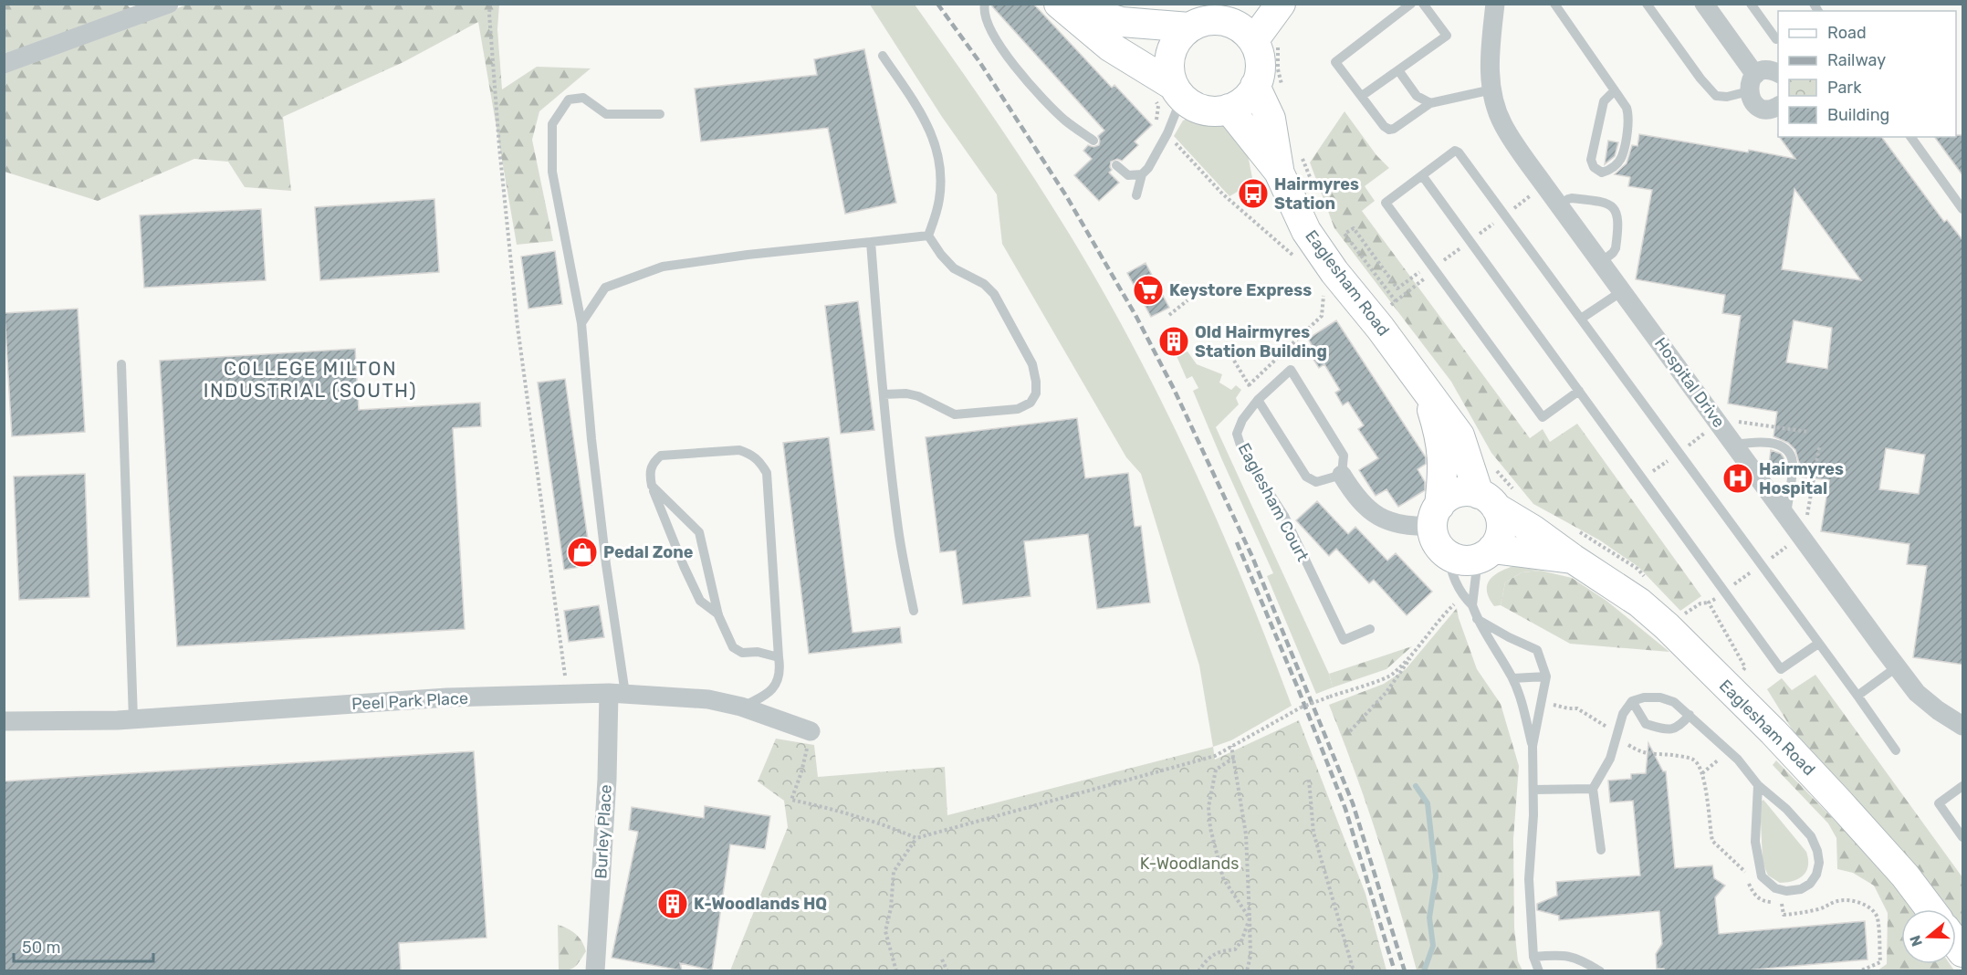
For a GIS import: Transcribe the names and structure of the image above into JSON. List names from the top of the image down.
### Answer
{
  "streets": {
    "main road": ["Eaglesham Road"],
    "street": ["Hospital Drive", "Peel Park Place", "Burley Place"],
    "lane": ["Eaglesham Court"]
  },
  "crossings": [
    ["Peel Park Place", "Burley Place"]
  ],
  "districts": ["COLLEGE MILTON INDUSTRIAL (SOUTH)"],
  "parks": ["K-Woodlands"],
  "places": {
    "bus stop": ["Hairmyres Station"],
    "supermarket": ["Keystore Express"],
    "building": ["Old Hairmyres Station Building", "K-Woodlands HQ"],
    "hospital": ["Hairmyres Hospital"],
    "shop": ["Pedal Zone"]
  },
  "legend": [
    "Road",
    "Railway",
    "Park",
    "Building"
  ],
  "scale_bar": "50 m",
  "north": "left"
}
